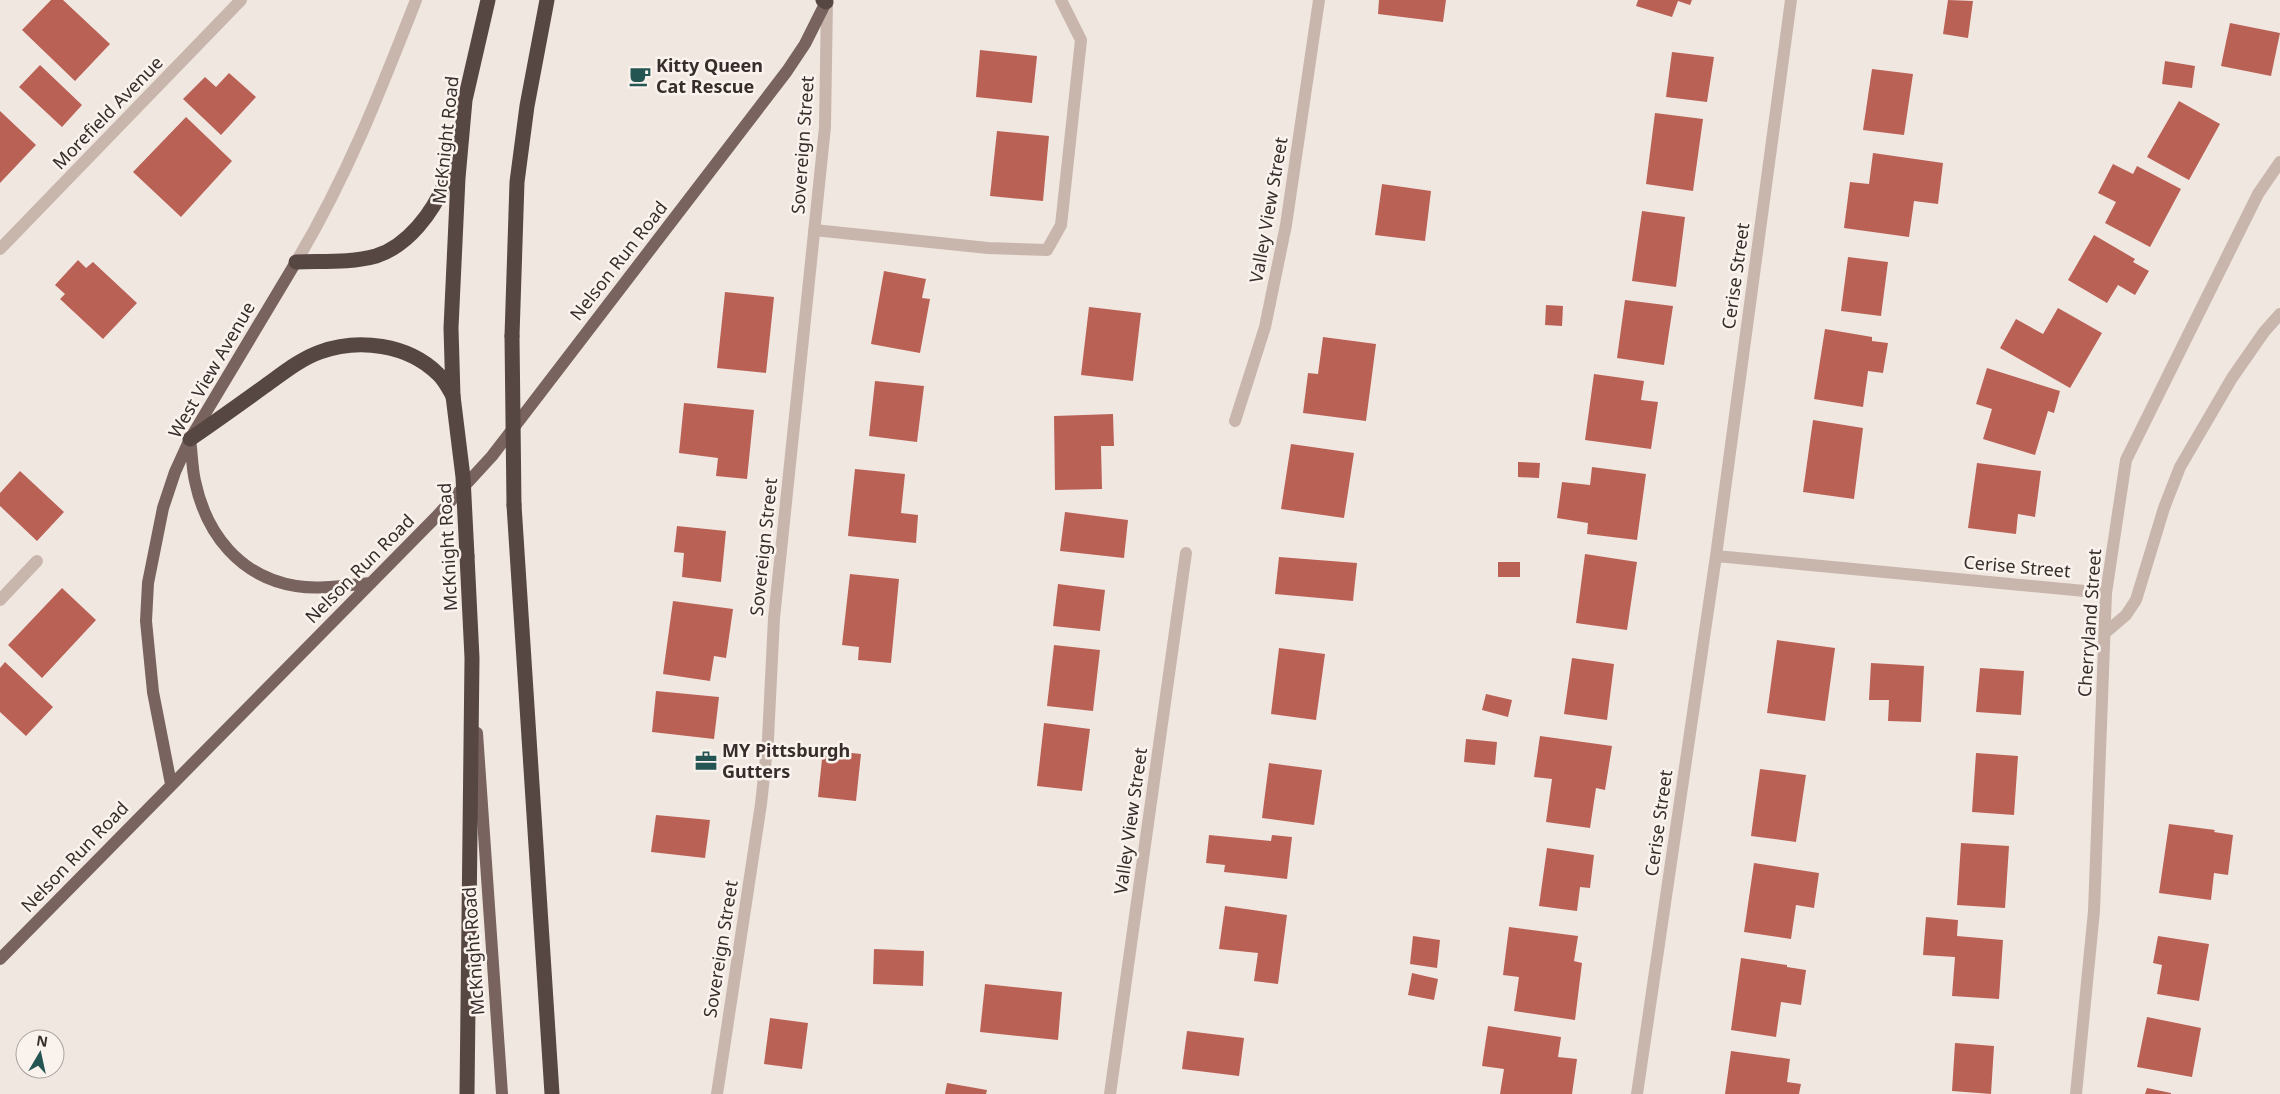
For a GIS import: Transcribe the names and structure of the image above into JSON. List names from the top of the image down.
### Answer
{
  "streets": {
    "highway": ["McKnight Road"],
    "main road": ["Nelson Run Road", "West View Avenue"],
    "street": [
      "Morefield Avenue",
      "Sovereign Street",
      "Valley View Street",
      "Cerise Street",
      "Cherryland Street"
    ]
  },
  "crossings": [
    ["Sovereign Street", "Nelson Run Road"],
    ["Nelson Run Road", "West View Avenue"],
    ["Cerise Street", "Cherryland Street"]
  ],
  "places": {
    "cafe": ["Kitty Queen Cat Rescue"],
    "office": ["MY Pittsburgh Gutters"]
  },
  "north": "top"
}
